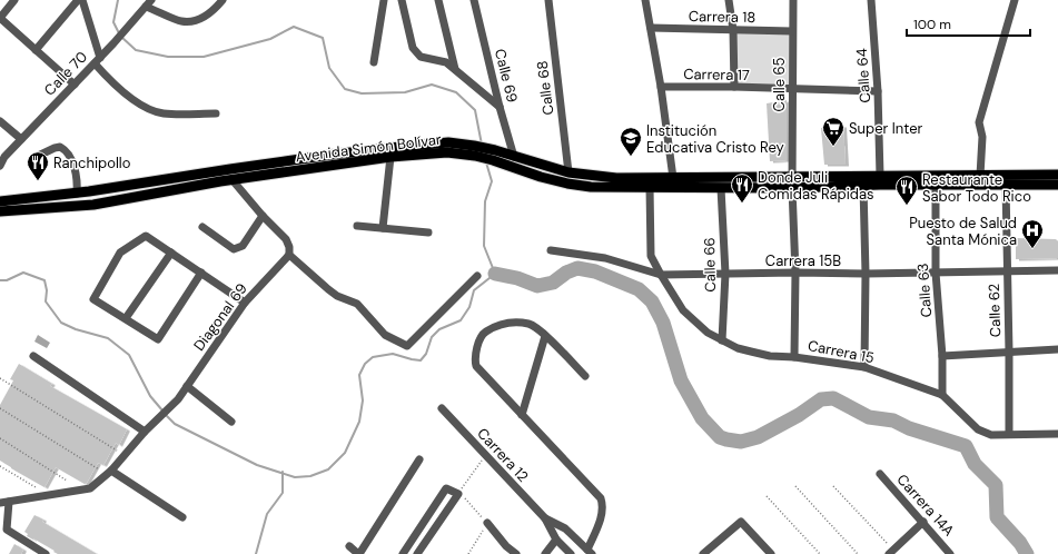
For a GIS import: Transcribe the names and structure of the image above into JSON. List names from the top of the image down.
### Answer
{
  "streets": {
    "main road": ["Avenida Simón Bolívar"],
    "street": [
      "Carrera 18",
      "Calle 70",
      "Carrera 17",
      "Calle 69",
      "Calle 64",
      "Calle 65",
      "Calle 68",
      "Carrera 15B",
      "Calle 66",
      "Calle 63",
      "Calle 62",
      "Diagonal 69",
      "Carrera 15",
      "Carrera 12",
      "Carrera 14A"
    ]
  },
  "crossings": [
    ["Carrera 18", "Calle 65"],
    ["Carrera 17", "Calle 64"],
    ["Carrera 17", "Calle 65"],
    ["Calle 69", "Avenida Simón Bolívar"],
    ["Calle 64", "Avenida Simón Bolívar"],
    ["Calle 65", "Avenida Simón Bolívar"],
    ["Calle 65", "Carrera 15B"],
    ["Calle 65", "Carrera 15"],
    ["Calle 68", "Avenida Simón Bolívar"],
    ["Avenida Simón Bolívar", "Calle 66"],
    ["Avenida Simón Bolívar", "Calle 63"],
    ["Avenida Simón Bolívar", "Calle 62"],
    ["Avenida Simón Bolívar", "Carrera 15"],
    ["Carrera 15B", "Calle 66"],
    ["Carrera 15B", "Calle 63"],
    ["Carrera 15B", "Calle 62"],
    ["Carrera 15B", "Carrera 15"],
    ["Calle 66", "Carrera 15"],
    ["Calle 63", "Carrera 15"],
    ["Calle 62", "Carrera 15"]
  ],
  "places": {
    "supermarket": ["Super Inter"],
    "school or university": ["Institución Educativa Cristo Rey"],
    "restaurant": ["Ranchipollo", "Donde Juli Comidas Rápidas", "Restaurante Sabor Todo Rico"],
    "hospital": ["Puesto de Salud Santa Mónica"]
  },
  "scale_bar": "100 m"
}
